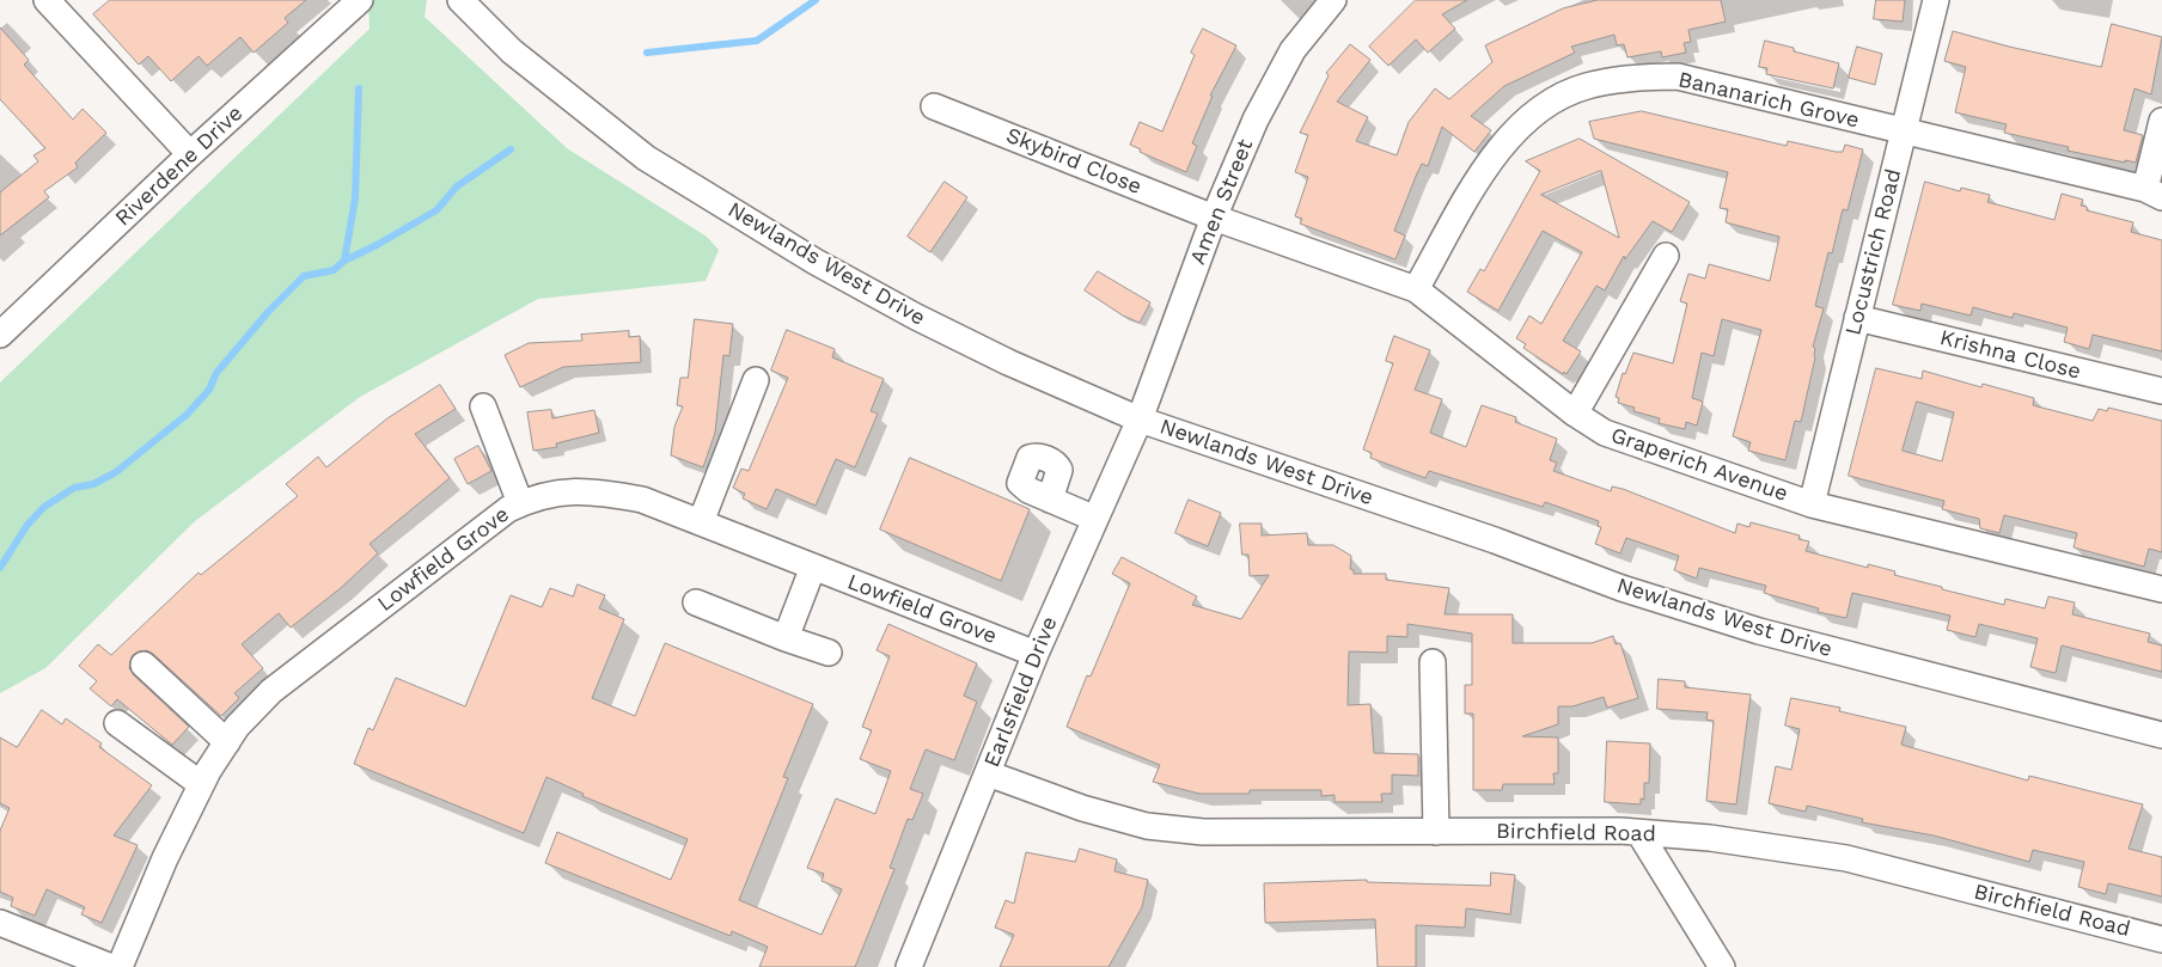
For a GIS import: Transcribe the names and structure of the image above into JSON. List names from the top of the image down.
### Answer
{
  "streets": {
    "street": [
      "Bananarich Grove",
      "Skybird Close",
      "Riverdene Drive",
      "Amen Street",
      "Locustrich Road",
      "Newlands West Drive",
      "Krishna Close",
      "Graperich Avenue",
      "Lowfield Grove",
      "Earlsfield Drive",
      "Birchfield Road"
    ]
  },
  "crossings": [
    ["Bananarich Grove", "Locustrich Road"],
    ["Bananarich Grove", "Graperich Avenue"],
    ["Skybird Close", "Amen Street"],
    ["Skybird Close", "Graperich Avenue"],
    ["Amen Street", "Newlands West Drive"],
    ["Amen Street", "Graperich Avenue"],
    ["Amen Street", "Earlsfield Drive"],
    ["Locustrich Road", "Krishna Close"],
    ["Locustrich Road", "Graperich Avenue"],
    ["Newlands West Drive", "Earlsfield Drive"],
    ["Lowfield Grove", "Earlsfield Drive"],
    ["Earlsfield Drive", "Birchfield Road"]
  ]
}
